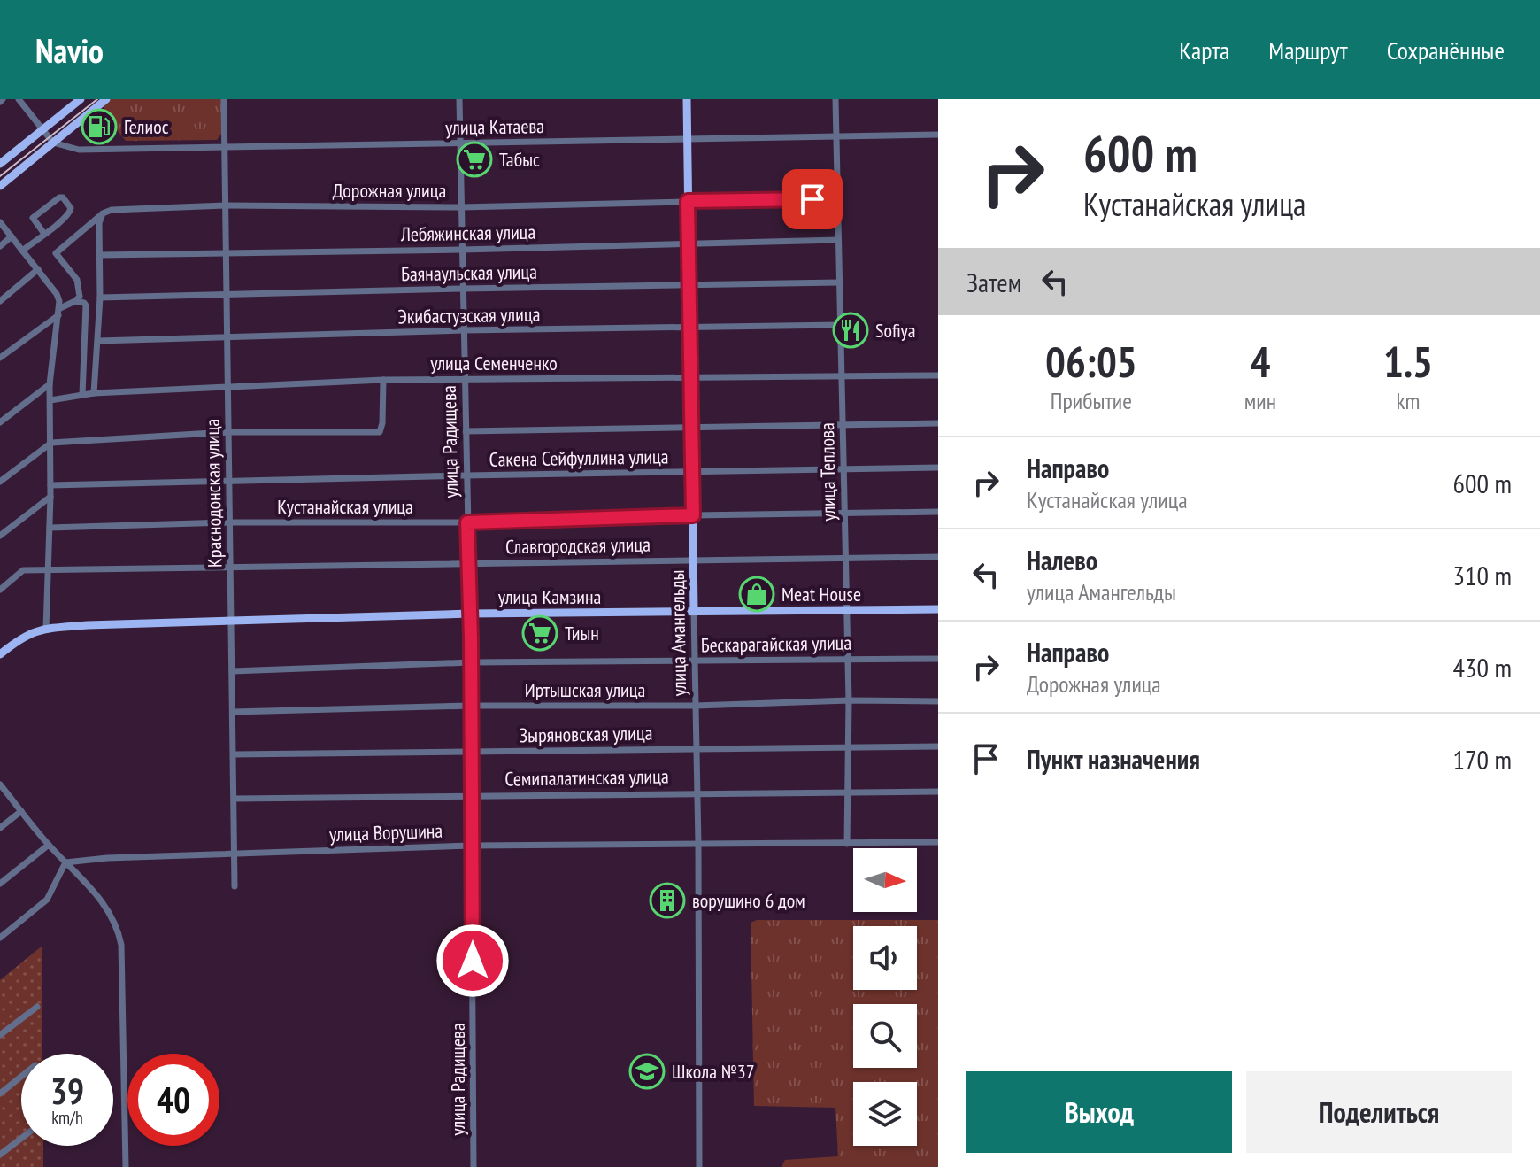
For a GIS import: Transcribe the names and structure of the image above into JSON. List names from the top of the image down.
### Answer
{
  "streets": {
    "main road": ["улица Камзина", "улица Амангельды"],
    "street": [
      "улица Катаева",
      "Дорожная улица",
      "Лебяжинская улица",
      "Баянаульская улица",
      "Экибастузская улица",
      "улица Семенченко",
      "улица Радищева",
      "Сакена Сейфуллина улица",
      "улица Теплова",
      "Краснодонская улица",
      "Кустанайская улица",
      "Славгородская улица",
      "Бескарагайская улица",
      "Иртышская улица",
      "Зыряновская улица",
      "Семипалатинская улица",
      "улица Ворушина"
    ]
  },
  "crossings": [
    ["улица Катаева", "улица Радищева"],
    ["улица Катаева", "улица Теплова"],
    ["улица Катаева", "Краснодонская улица"],
    ["улица Катаева", "улица Амангельды"],
    ["Дорожная улица", "улица Радищева"],
    ["Дорожная улица", "улица Теплова"],
    ["Дорожная улица", "Краснодонская улица"],
    ["Дорожная улица", "улица Амангельды"],
    ["Лебяжинская улица", "улица Радищева"],
    ["Лебяжинская улица", "улица Теплова"],
    ["Лебяжинская улица", "Краснодонская улица"],
    ["Лебяжинская улица", "улица Амангельды"],
    ["Баянаульская улица", "улица Радищева"],
    ["Баянаульская улица", "улица Теплова"],
    ["Баянаульская улица", "Краснодонская улица"],
    ["Баянаульская улица", "улица Амангельды"],
    ["Экибастузская улица", "улица Радищева"],
    ["Экибастузская улица", "улица Теплова"],
    ["Экибастузская улица", "Краснодонская улица"],
    ["Экибастузская улица", "улица Амангельды"],
    ["улица Семенченко", "улица Радищева"],
    ["улица Семенченко", "улица Теплова"],
    ["улица Семенченко", "Краснодонская улица"],
    ["улица Семенченко", "улица Амангельды"],
    ["улица Радищева", "Сакена Сейфуллина улица"],
    ["улица Радищева", "Кустанайская улица"],
    ["улица Радищева", "Славгородская улица"],
    ["улица Радищева", "улица Камзина"],
    ["улица Радищева", "Бескарагайская улица"],
    ["улица Радищева", "Иртышская улица"],
    ["улица Радищева", "Зыряновская улица"],
    ["улица Радищева", "Семипалатинская улица"],
    ["улица Радищева", "улица Ворушина"],
    ["Сакена Сейфуллина улица", "улица Теплова"],
    ["Сакена Сейфуллина улица", "Краснодонская улица"],
    ["Сакена Сейфуллина улица", "улица Амангельды"],
    ["улица Теплова", "Кустанайская улица"],
    ["улица Теплова", "Славгородская улица"],
    ["улица Теплова", "улица Камзина"],
    ["улица Теплова", "Бескарагайская улица"],
    ["улица Теплова", "Иртышская улица"],
    ["улица Теплова", "Зыряновская улица"],
    ["улица Теплова", "Семипалатинская улица"],
    ["улица Теплова", "улица Ворушина"],
    ["Краснодонская улица", "Кустанайская улица"],
    ["Краснодонская улица", "Славгородская улица"],
    ["Краснодонская улица", "улица Камзина"],
    ["Краснодонская улица", "Бескарагайская улица"],
    ["Краснодонская улица", "Иртышская улица"],
    ["Краснодонская улица", "Зыряновская улица"],
    ["Краснодонская улица", "Семипалатинская улица"],
    ["Краснодонская улица", "улица Ворушина"],
    ["Кустанайская улица", "улица Амангельды"],
    ["Славгородская улица", "улица Амангельды"],
    ["улица Камзина", "улица Амангельды"],
    ["улица Амангельды", "Бескарагайская улица"],
    ["улица Амангельды", "Иртышская улица"],
    ["улица Амангельды", "Зыряновская улица"],
    ["улица Амангельды", "Семипалатинская улица"],
    ["улица Амангельды", "улица Ворушина"]
  ],
  "places": {
    "fuel station": ["Гелиос"],
    "supermarket": ["Табыс", "Тиын"],
    "restaurant": ["Sofiya"],
    "shop": ["Meat House"],
    "building": ["ворушино 6 дом"],
    "school or university": ["Школа №37"]
  },
  "north": "right",
  "page": {
    "header": "Navio",
    "nav": ["Карта", "Маршрут", "Сохранённые"],
    "turn": ["600 m", "Кустанайская улица"],
    "then": "Затем",
    "eta": [
      "06:05",
      "Прибытие",
      "4",
      "мин",
      "1.5",
      "km"
    ],
    "list": [
      {
        "name": "Направо",
        "note": "Кустанайская улица",
        "value": "600 m"
      },
      {
        "name": "Налево",
        "note": "улица Амангельды",
        "value": "310 m"
      },
      {
        "name": "Направо",
        "note": "Дорожная улица",
        "value": "430 m"
      },
      {
        "name": "Пункт назначения",
        "value": "170 m"
      }
    ],
    "speed": "39 km/h",
    "limit": "40",
    "buttons": ["Выход", "Поделиться"]
  }
}
